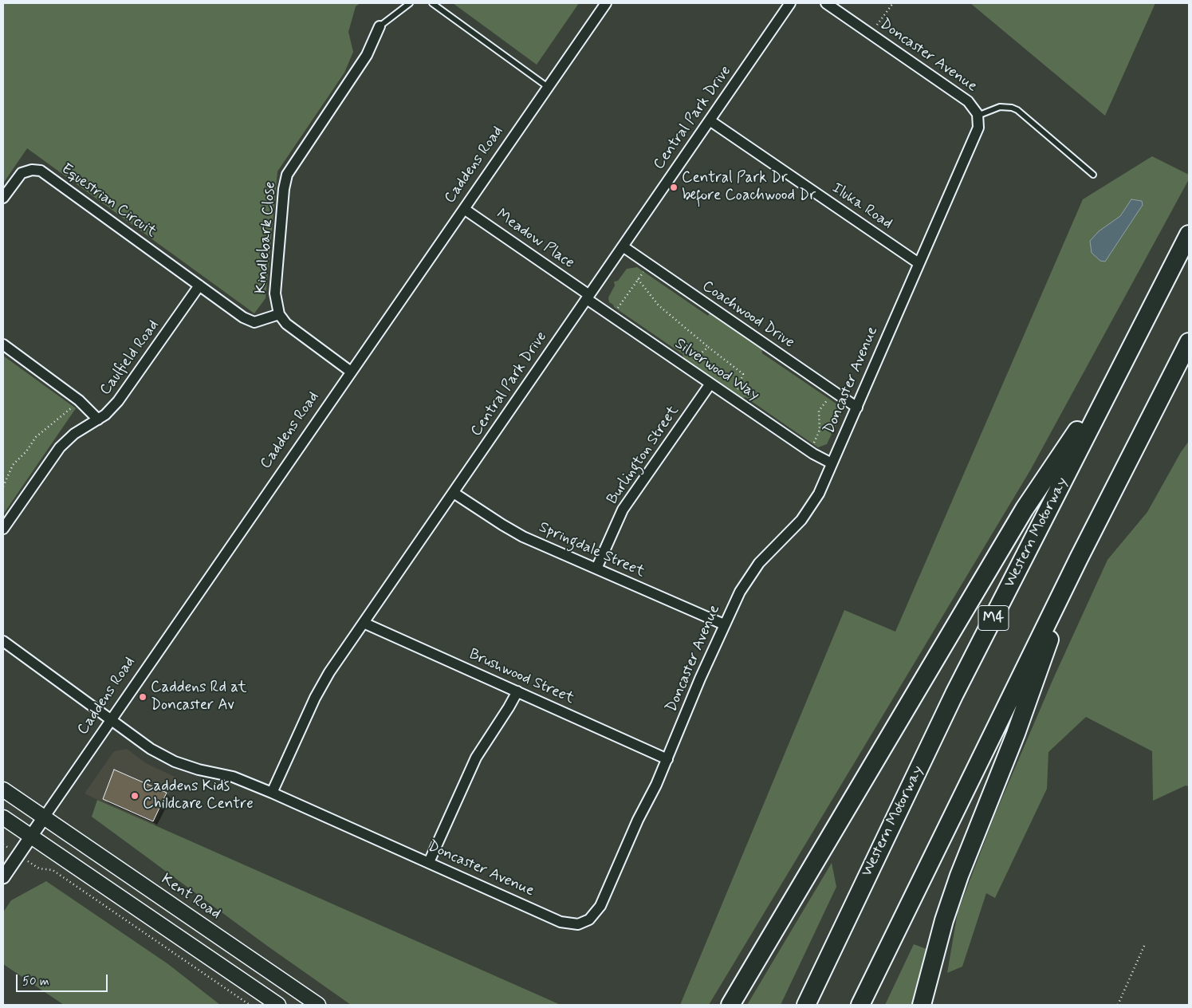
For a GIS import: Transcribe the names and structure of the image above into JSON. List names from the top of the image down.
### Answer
{
  "streets": {
    "highway": ["Western Motorway", "M4"],
    "main road": ["Kent Road"],
    "street": [
      "Doncaster Avenue",
      "Central Park Drive",
      "Caddens Road",
      "Equestrian Circuit",
      "Iluka Road",
      "Kindlebark Close",
      "Meadow Place",
      "Coachwood Drive",
      "Caulfield Road",
      "Silverwood Way",
      "Burlington Street",
      "Springdale Street",
      "Brushwood Street"
    ]
  },
  "crossings": [
    ["Doncaster Avenue", "Central Park Drive"],
    ["Doncaster Avenue", "Caddens Road"],
    ["Doncaster Avenue", "Iluka Road"],
    ["Doncaster Avenue", "Coachwood Drive"],
    ["Doncaster Avenue", "Silverwood Way"],
    ["Doncaster Avenue", "Springdale Street"],
    ["Doncaster Avenue", "Brushwood Street"],
    ["Central Park Drive", "Iluka Road"],
    ["Central Park Drive", "Meadow Place"],
    ["Central Park Drive", "Coachwood Drive"],
    ["Central Park Drive", "Silverwood Way"],
    ["Central Park Drive", "Springdale Street"],
    ["Central Park Drive", "Brushwood Street"],
    ["Caddens Road", "Kindlebark Close"],
    ["Caddens Road", "Meadow Place"],
    ["Caddens Road", "Kent Road"],
    ["Equestrian Circuit", "Caulfield Road"],
    ["Meadow Place", "Silverwood Way"],
    ["Silverwood Way", "Burlington Street"],
    ["Burlington Street", "Springdale Street"]
  ],
  "places": ["Central Park Dr before Coachwood Dr", "Caddens Rd at Doncaster Av", "Caddens Kids Childcare Centre"],
  "scale_bar": "50 m"
}
